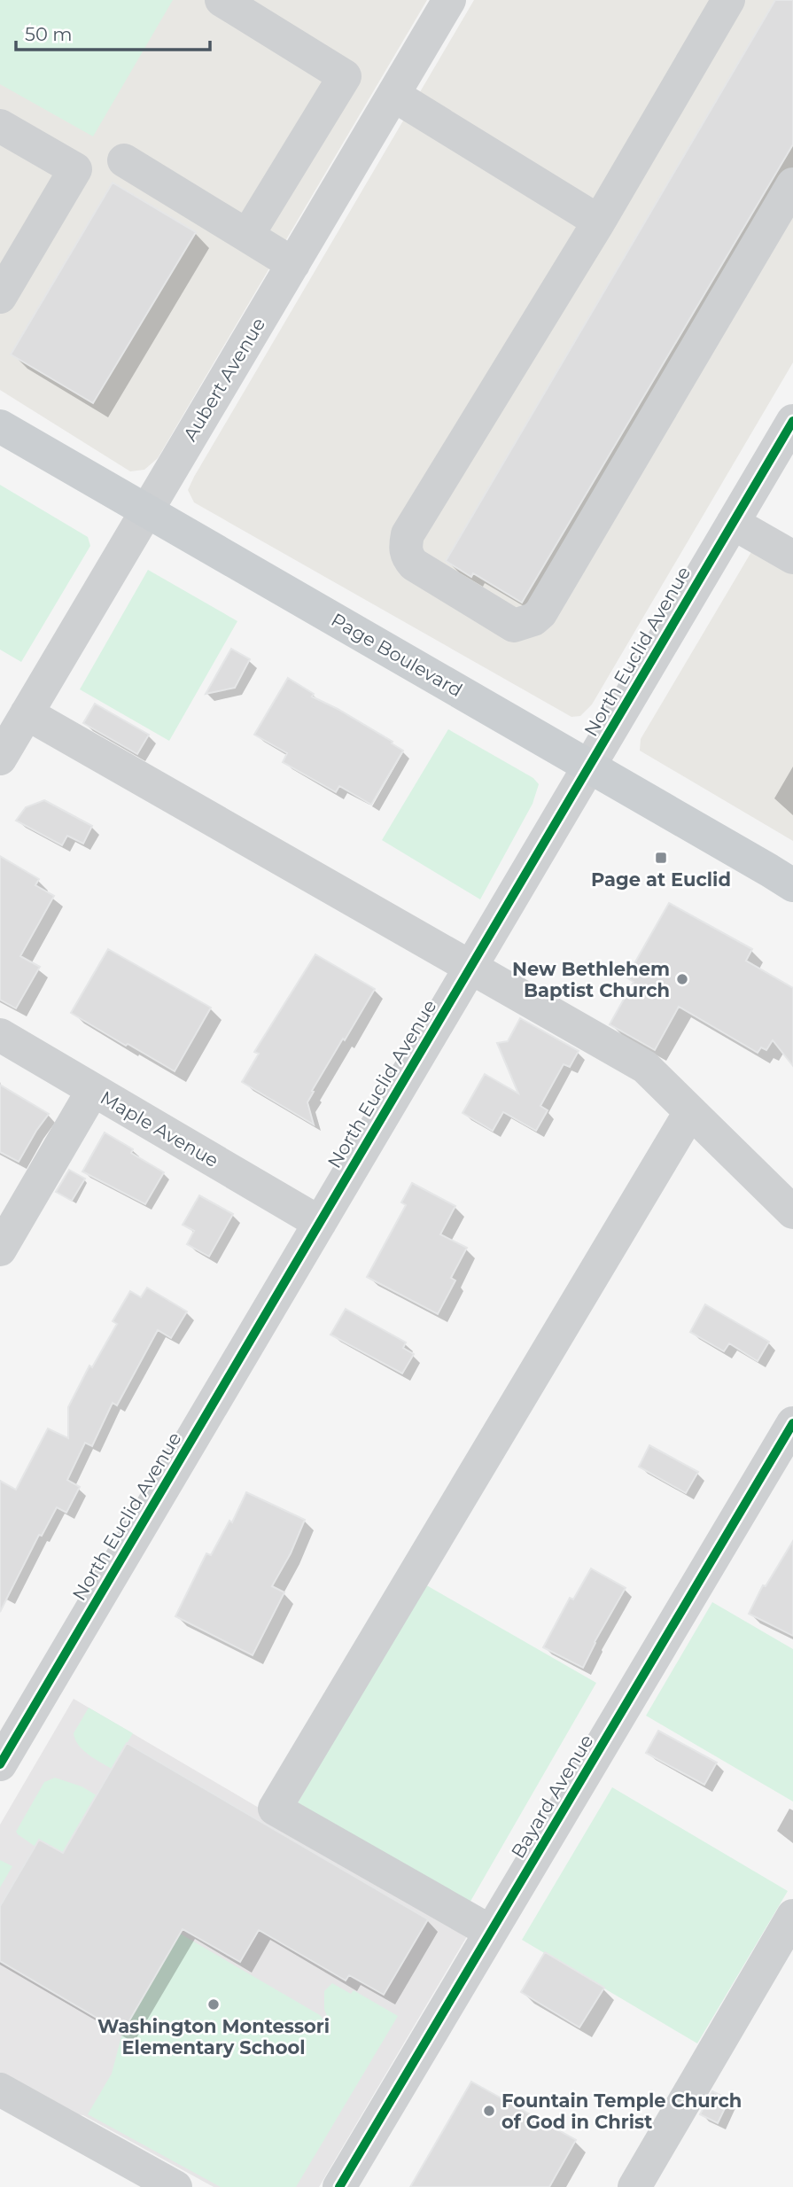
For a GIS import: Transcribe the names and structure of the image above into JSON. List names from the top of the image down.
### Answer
{
  "streets": {
    "main road": ["Page Boulevard"],
    "street": [
      "Aubert Avenue",
      "North Euclid Avenue",
      "Maple Avenue",
      "Bayard Avenue"
    ]
  },
  "crossings": [
    ["Aubert Avenue", "Page Boulevard"],
    ["North Euclid Avenue", "Page Boulevard"],
    ["North Euclid Avenue", "Maple Avenue"]
  ],
  "places": {
    "transit": ["Page at Euclid"],
    "other": ["New Bethlehem Baptist Church", "Washington Montessori Elementary School", "Fountain Temple Church of God in Christ"]
  },
  "scale_bar": "50 m"
}
